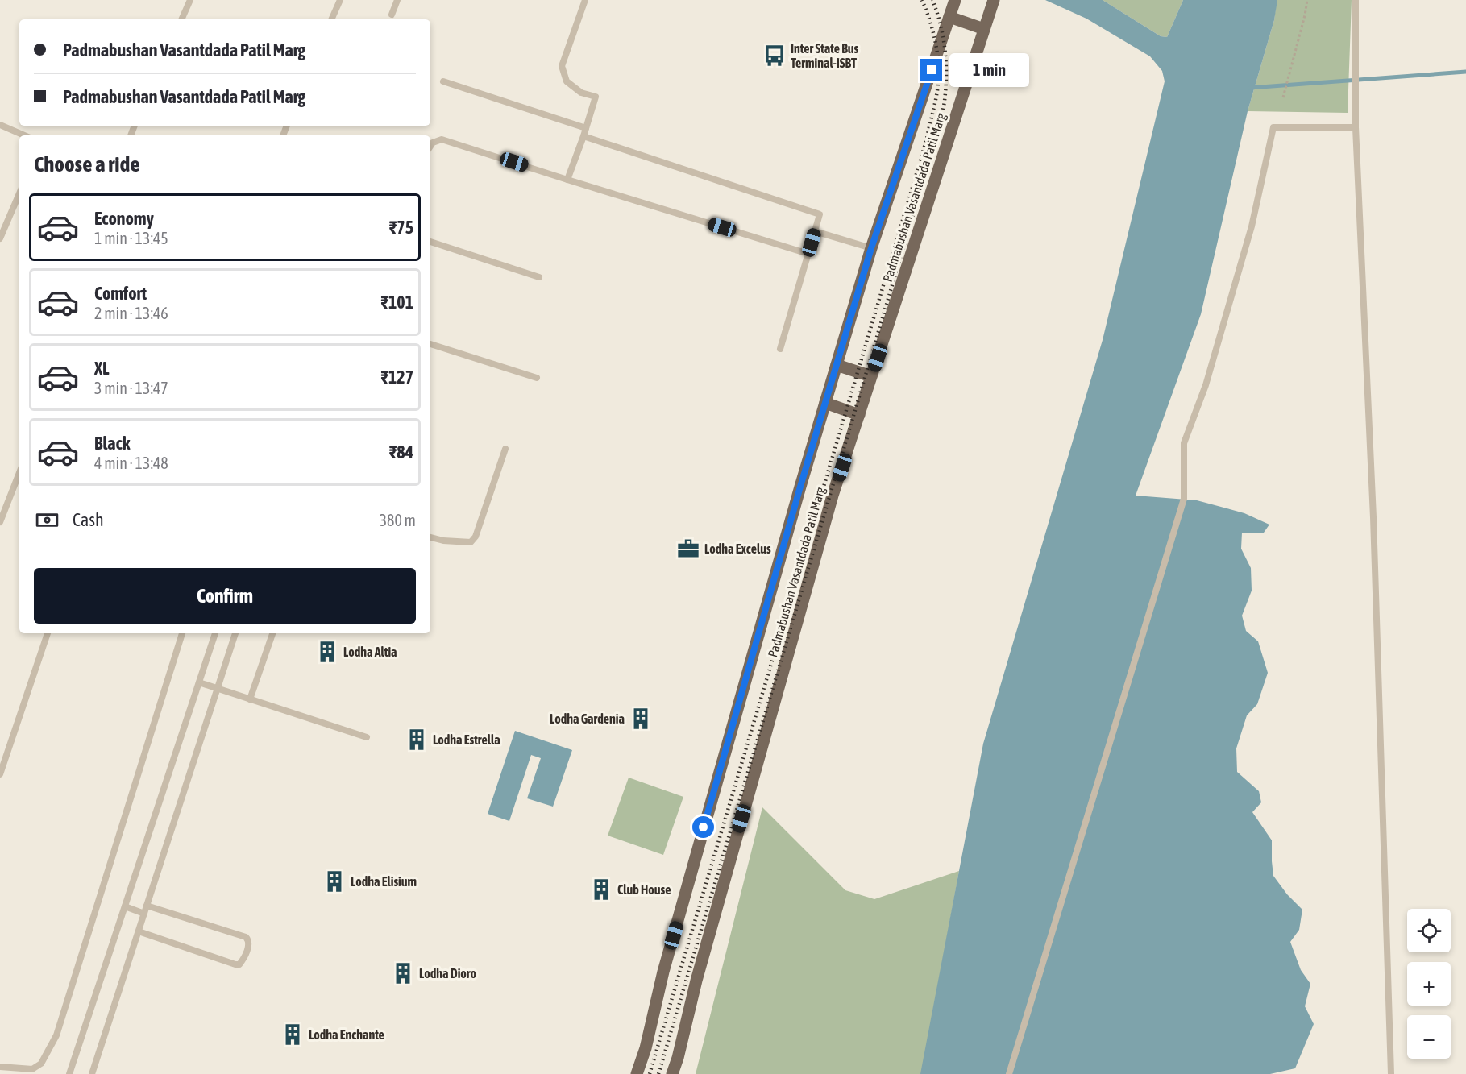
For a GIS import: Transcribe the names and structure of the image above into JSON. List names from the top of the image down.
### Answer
{
  "streets": {
    "main road": ["Padmabushan Vasantdada Patil Marg"]
  },
  "places": {
    "bus stop": ["Inter State Bus Terminal-ISBT"],
    "office": ["Lodha Excelus"],
    "building": [
      "Lodha Altia",
      "Lodha Gardenia",
      "Lodha Estrella",
      "Lodha Elisium",
      "Club House",
      "Lodha Dioro",
      "Lodha Enchante"
    ]
  },
  "page": {
    "banner": ["Padmabushan Vasantdada Patil Marg", "Padmabushan Vasantdada Patil Marg"],
    "bubble": "1 min",
    "heading": "Choose a ride",
    "list": [
      {
        "name": "Economy",
        "note": "1 min · 13:45",
        "value": "₹75"
      },
      {
        "name": "Comfort",
        "note": "2 min · 13:46",
        "value": "₹101"
      },
      {
        "name": "XL",
        "note": "3 min · 13:47",
        "value": "₹127"
      },
      {
        "name": "Black",
        "note": "4 min · 13:48",
        "value": "₹84"
      }
    ],
    "pay": ["Cash", "380 m"],
    "buttons": "Confirm",
    "map_buttons": ["+", "−"]
  }
}
